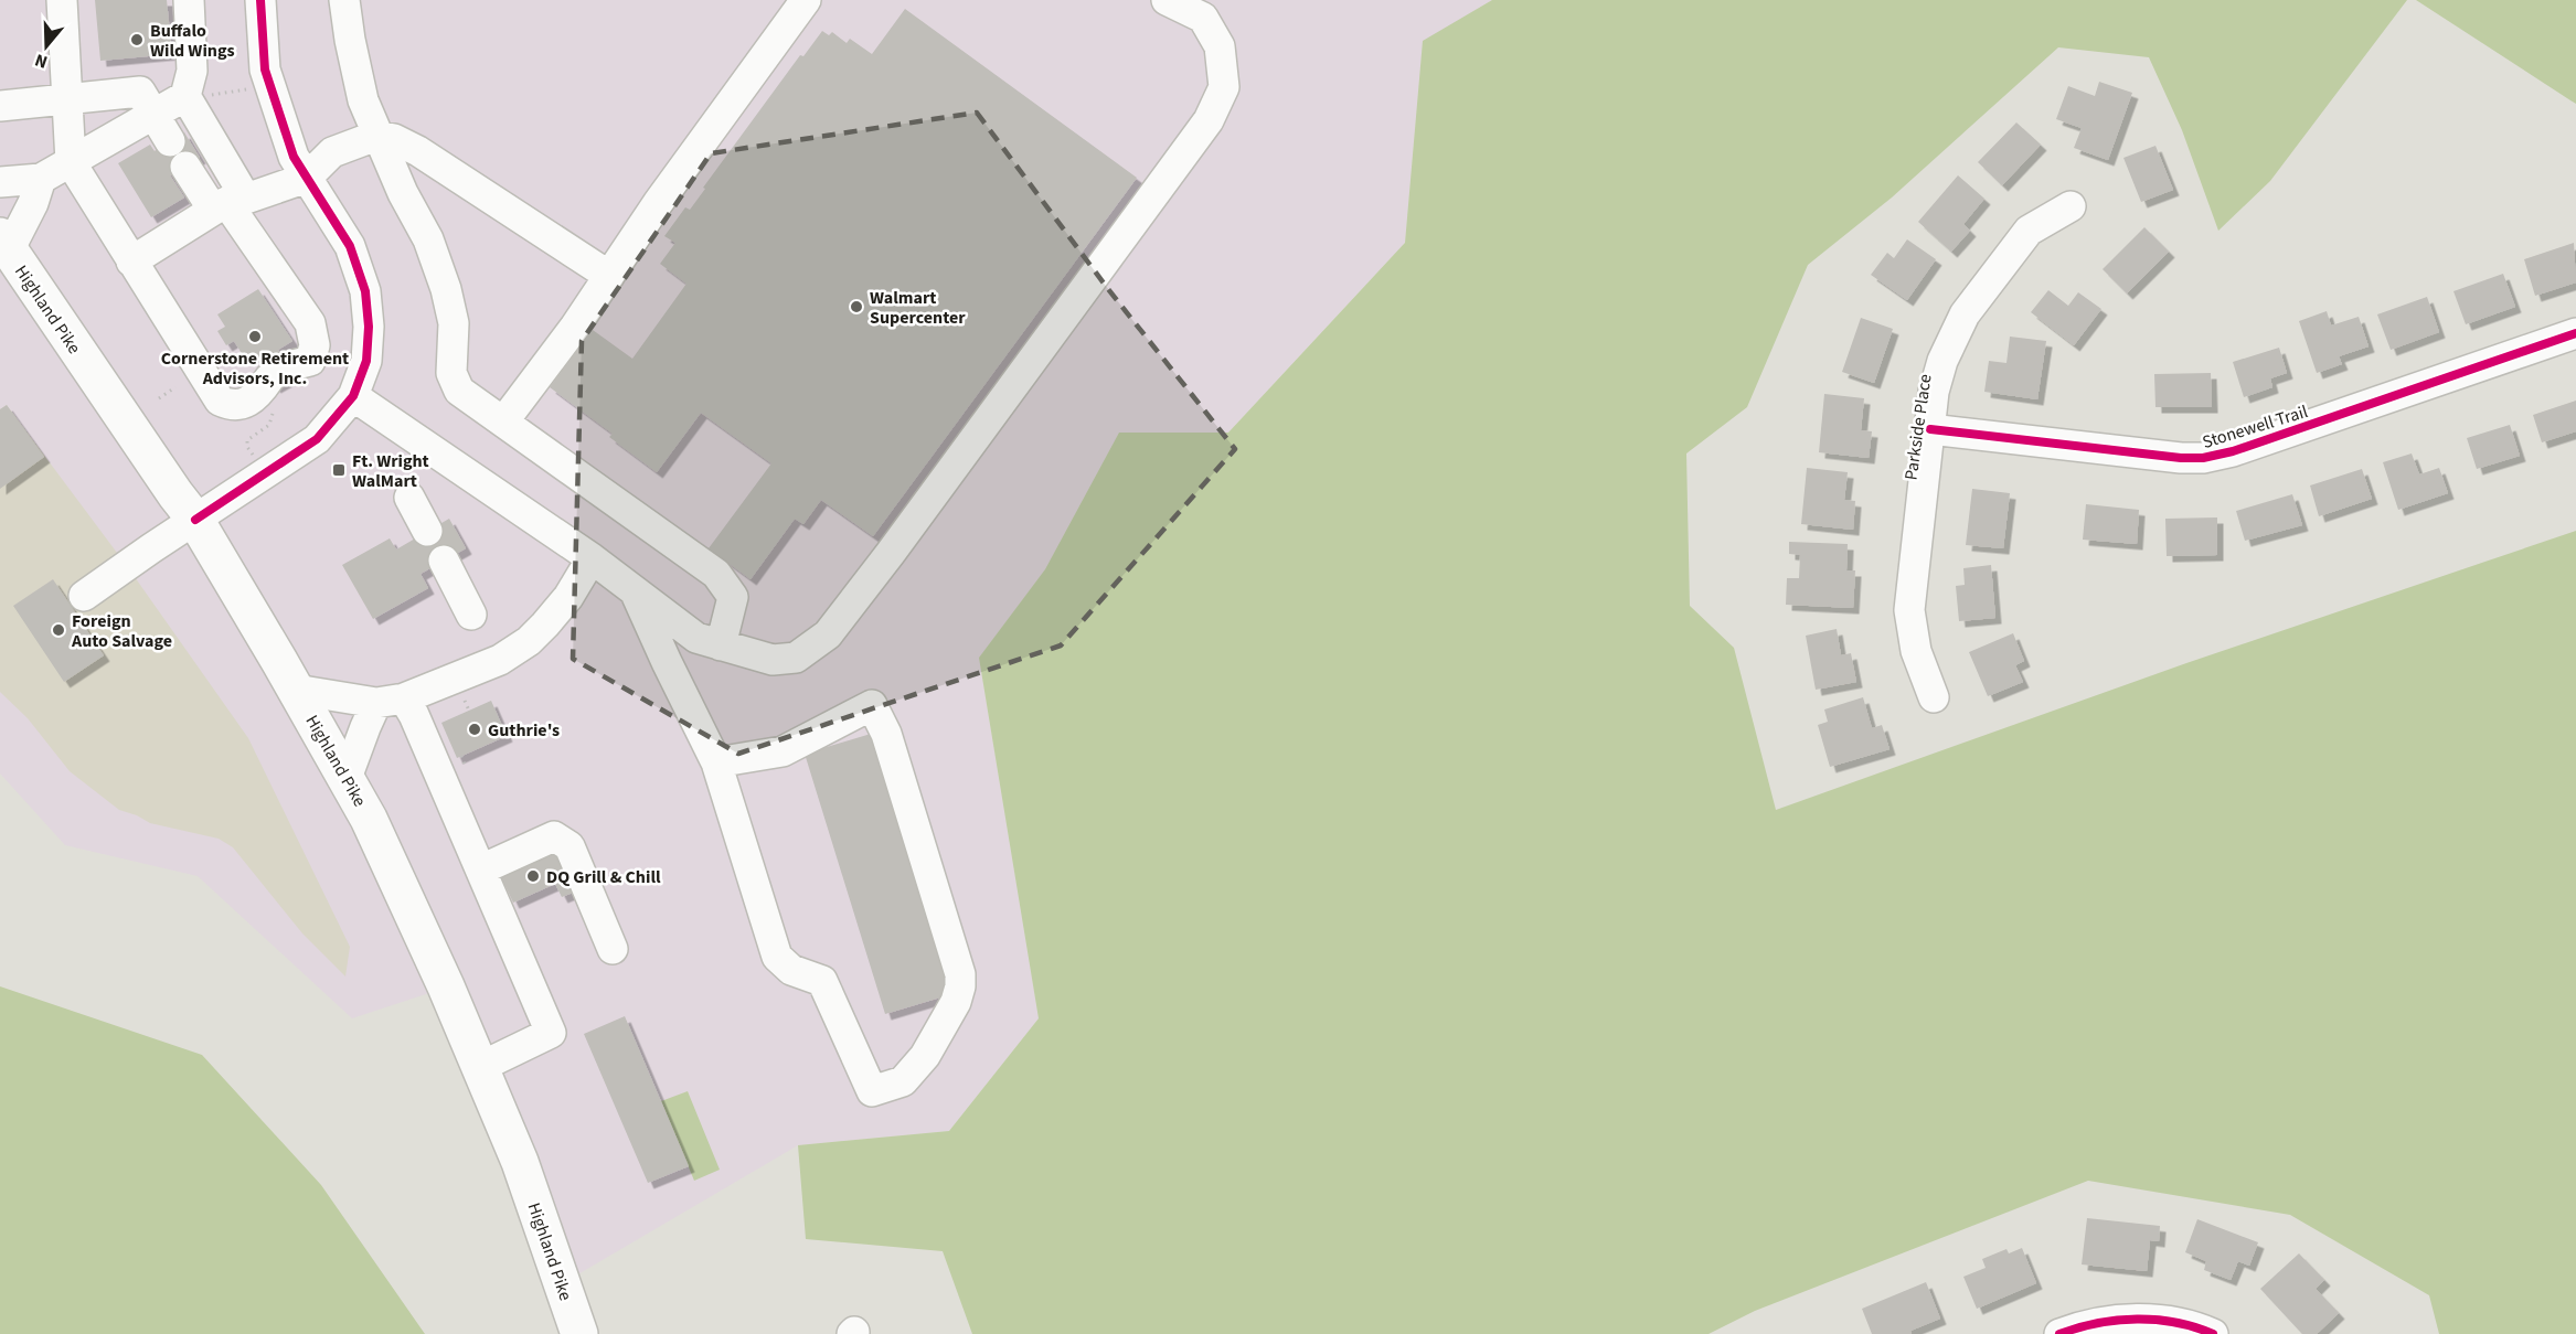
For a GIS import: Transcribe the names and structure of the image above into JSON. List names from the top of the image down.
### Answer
{
  "streets": {
    "main road": ["Highland Pike"],
    "street": ["Stonewell Trail", "Parkside Place"]
  },
  "crossings": [
    ["Stonewell Trail", "Parkside Place"]
  ],
  "places": {
    "other": [
      "Buffalo Wild Wings",
      "Walmart Supercenter",
      "Cornerstone Retirement Advisors, Inc.",
      "Foreign Auto Salvage",
      "Guthrie's",
      "DQ Grill & Chill"
    ],
    "transit": ["Ft. Wright WalMart"]
  },
  "north": "bottom"
}
